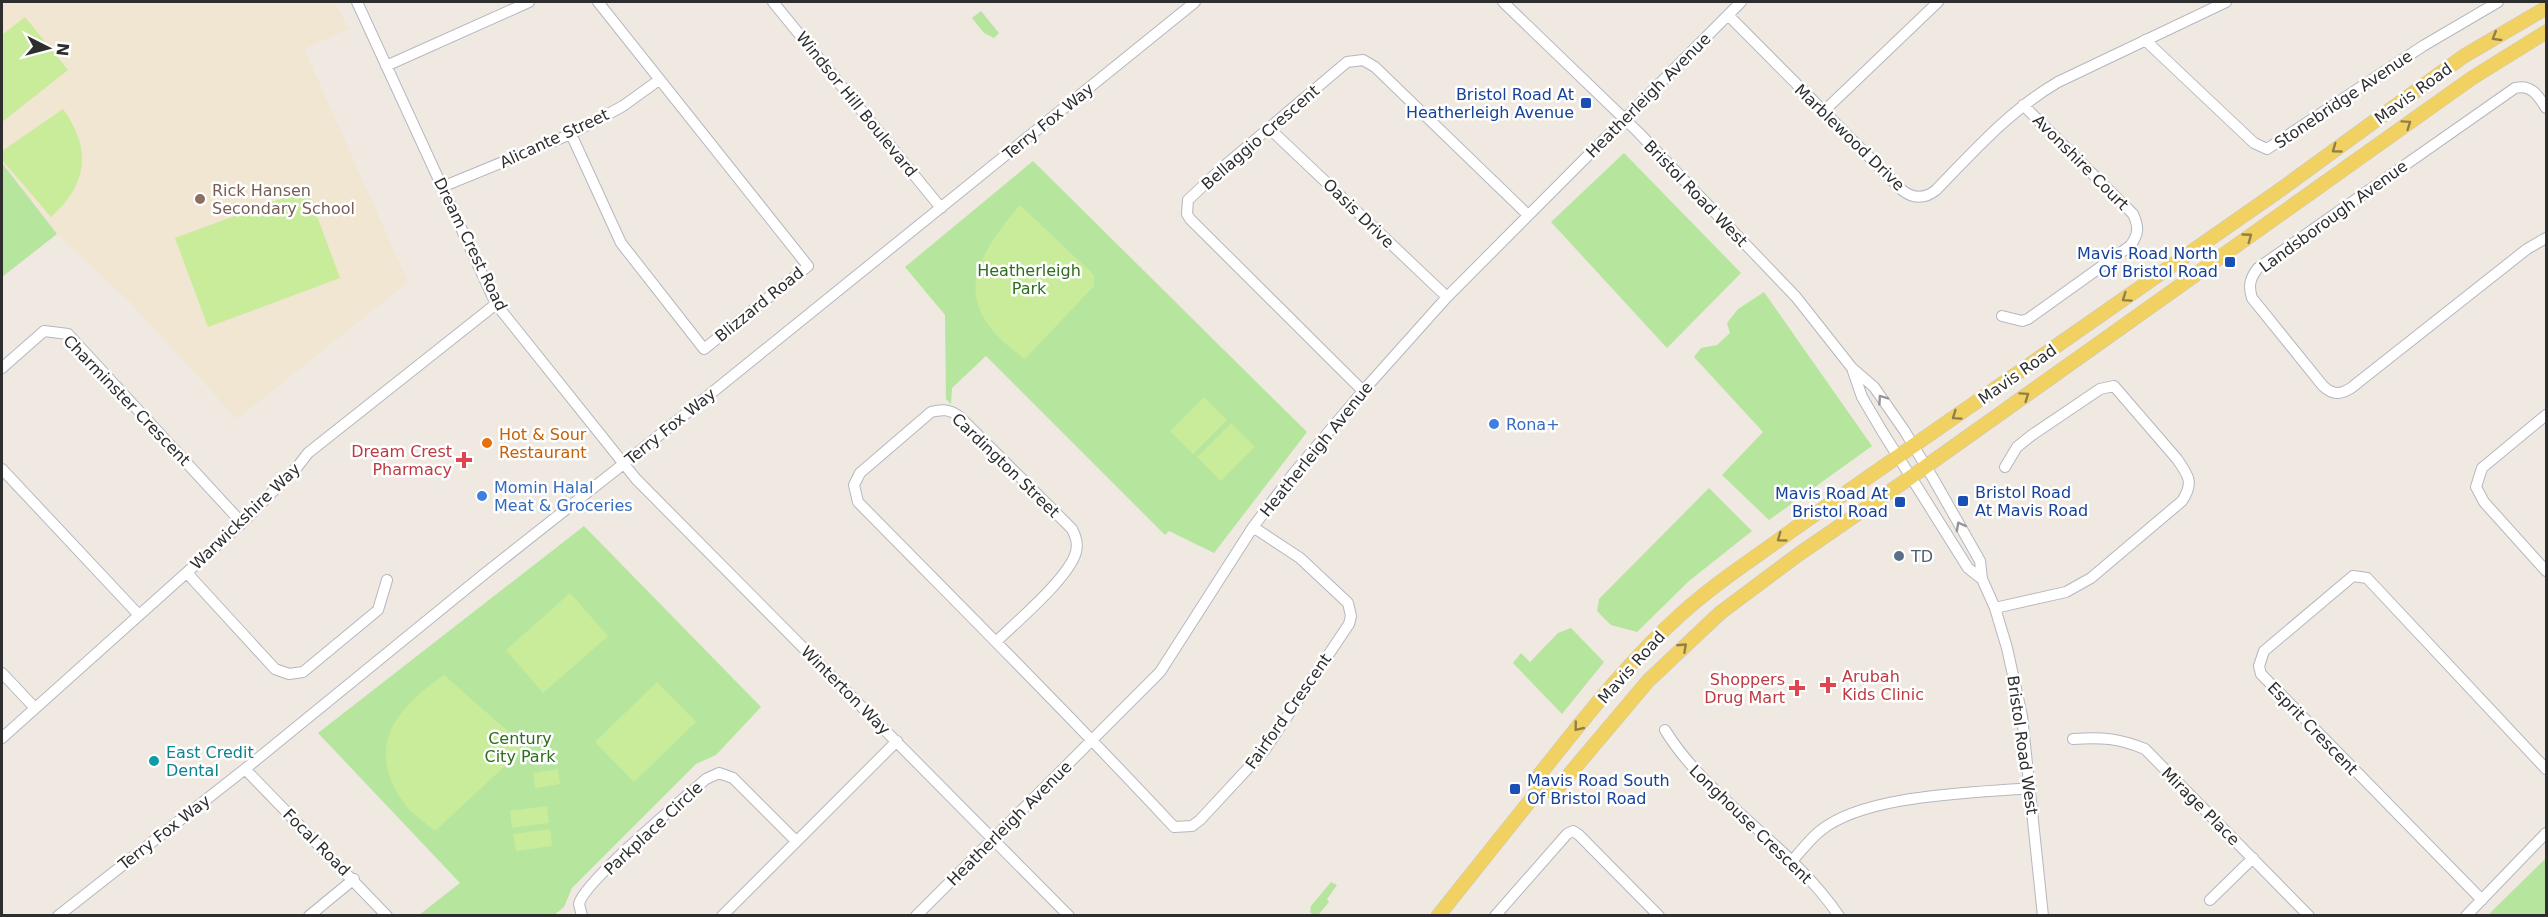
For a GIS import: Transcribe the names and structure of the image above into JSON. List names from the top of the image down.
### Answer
{
  "streets": {
    "main road": ["Mavis Road"],
    "street": [
      "Heatherleigh Avenue",
      "Stonebridge Avenue",
      "Windsor Hill Boulevard",
      "Terry Fox Way",
      "Bellaggio Crescent",
      "Marblewood Drive",
      "Alicante Street",
      "Avonshire Court",
      "Bristol Road West",
      "Oasis Drive",
      "Landsborough Avenue",
      "Dream Crest Road",
      "Blizzard Road",
      "Charminster Crescent",
      "Cardington Street",
      "Warwickshire Way",
      "Winterton Way",
      "Fairford Crescent",
      "Esprit Crescent",
      "Mirage Place",
      "Longhouse Crescent",
      "Parkplace Circle",
      "Focal Road"
    ]
  },
  "crossings": [
    ["Mavis Road", "Bristol Road West"],
    ["Heatherleigh Avenue", "Bellaggio Crescent"],
    ["Heatherleigh Avenue", "Marblewood Drive"],
    ["Heatherleigh Avenue", "Bristol Road West"],
    ["Heatherleigh Avenue", "Oasis Drive"],
    ["Heatherleigh Avenue", "Cardington Street"],
    ["Heatherleigh Avenue", "Winterton Way"],
    ["Heatherleigh Avenue", "Fairford Crescent"],
    ["Stonebridge Avenue", "Marblewood Drive"],
    ["Windsor Hill Boulevard", "Terry Fox Way"],
    ["Terry Fox Way", "Dream Crest Road"],
    ["Terry Fox Way", "Winterton Way"],
    ["Terry Fox Way", "Focal Road"],
    ["Bellaggio Crescent", "Oasis Drive"],
    ["Marblewood Drive", "Avonshire Court"],
    ["Alicante Street", "Dream Crest Road"],
    ["Alicante Street", "Blizzard Road"],
    ["Dream Crest Road", "Warwickshire Way"],
    ["Dream Crest Road", "Winterton Way"],
    ["Charminster Crescent", "Warwickshire Way"],
    ["Cardington Street", "Fairford Crescent"]
  ],
  "parks": ["Heatherleigh Park", "Century City Park"],
  "places": {
    "transit": [
      "Bristol Road At Heatherleigh Avenue",
      "Mavis Road North Of Bristol Road",
      "Bristol Road At Mavis Road",
      "Mavis Road At Bristol Road",
      "Mavis Road South Of Bristol Road"
    ],
    "other": [
      "Rick Hansen Secondary School",
      "Rona+",
      "Hot & Sour Restaurant",
      "Momin Halal Meat & Groceries",
      "TD",
      "East Credit Dental"
    ],
    "health": ["Dream Crest Pharmacy", "Arubah Kids Clinic", "Shoppers Drug Mart"]
  },
  "north": "right"
}
